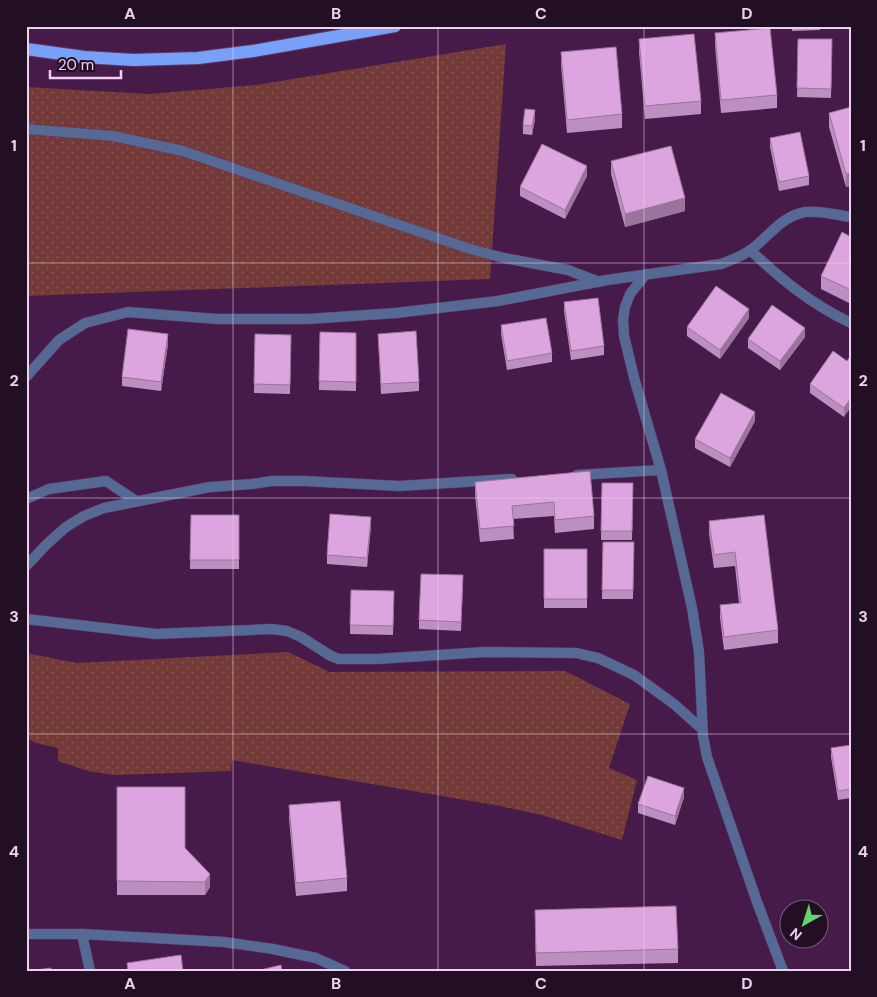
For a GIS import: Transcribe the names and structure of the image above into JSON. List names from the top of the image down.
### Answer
{
  "scale_bar": "20 m",
  "north": "bottom left",
  "grid": {
    "columns": [
      "A",
      "B",
      "C",
      "D"
    ],
    "rows": [
      "1",
      "2",
      "3",
      "4"
    ]
  }
}
